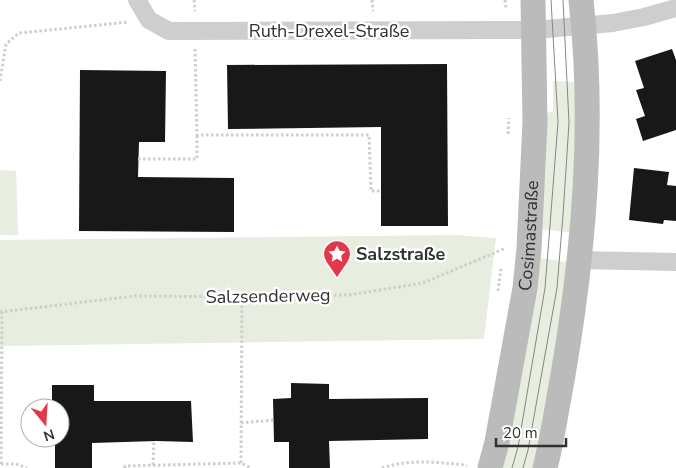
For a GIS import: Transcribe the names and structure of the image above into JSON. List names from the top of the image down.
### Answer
{
  "streets": {
    "main road": ["Cosimastraße"],
    "street": ["Ruth-Drexel-Straße"],
    "path": ["Salzsenderweg"]
  },
  "crossings": [
    ["Ruth-Drexel-Straße", "Cosimastraße"],
    ["Cosimastraße", "Salzsenderweg"]
  ],
  "places": {
    "place": ["Salzstraße"]
  },
  "scale_bar": "20 m",
  "north": "bottom"
}
